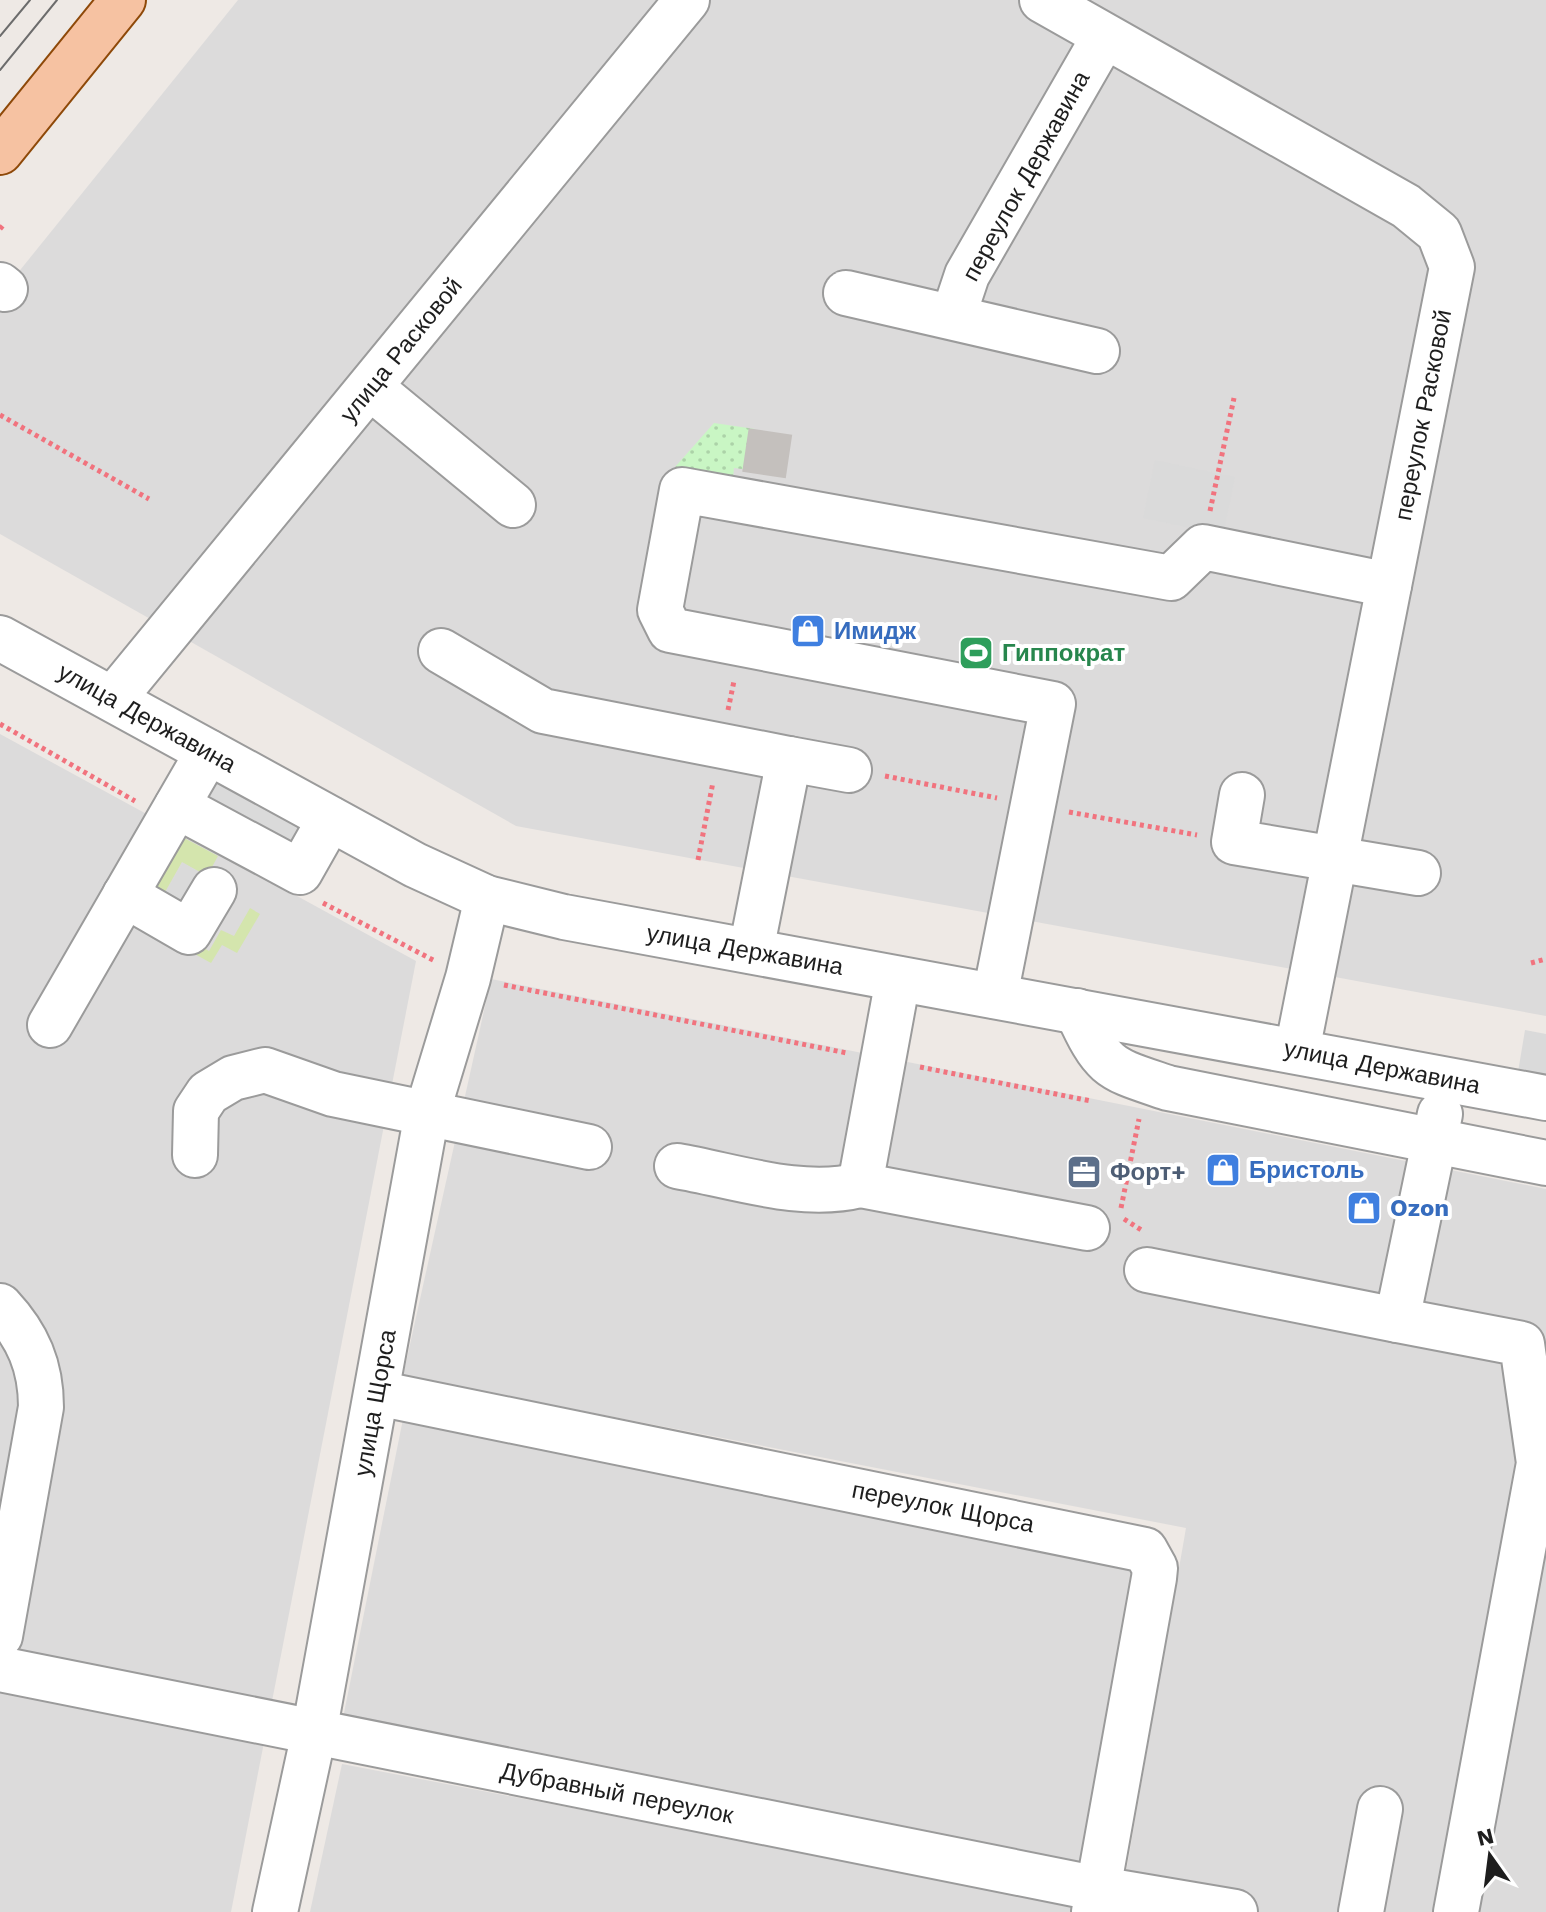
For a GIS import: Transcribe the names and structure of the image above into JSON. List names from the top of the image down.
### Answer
{
  "streets": {
    "street": [
      "переулок Державина",
      "улица Расковой",
      "переулок Расковой",
      "улица Державина",
      "улица Щорса",
      "переулок Щорса",
      "Дубравный переулок"
    ]
  },
  "crossings": [
    ["переулок Державина", "переулок Расковой"],
    ["улица Расковой", "улица Державина"],
    ["переулок Расковой", "улица Державина"],
    ["улица Державина", "улица Щорса"],
    ["улица Щорса", "переулок Щорса"],
    ["улица Щорса", "Дубравный переулок"],
    ["переулок Щорса", "Дубравный переулок"]
  ],
  "places": {
    "shop": ["Имидж", "Бристоль", "Ozon"],
    "sports": ["Гиппократ"],
    "office": ["Форт+"]
  },
  "north": "top"
}
